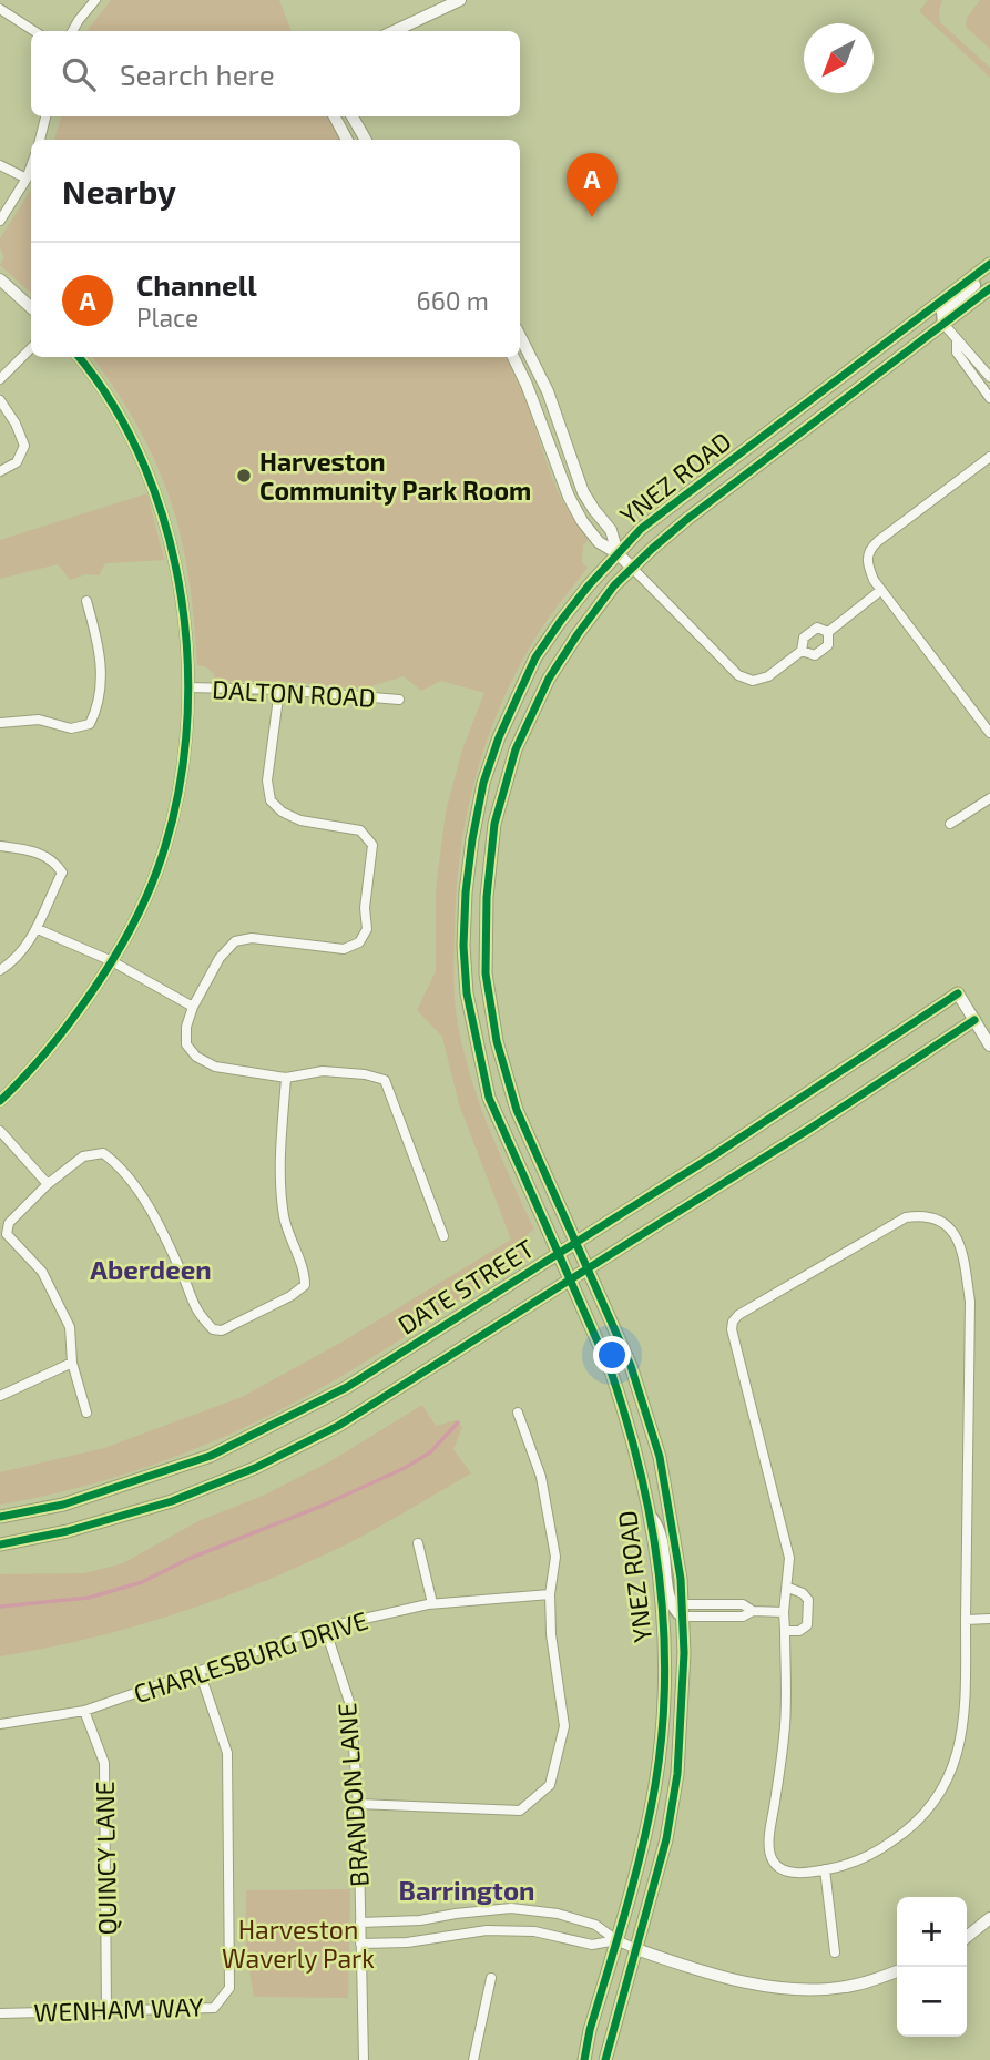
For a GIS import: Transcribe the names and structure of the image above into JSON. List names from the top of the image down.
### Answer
{
  "streets": {
    "main road": ["YNEZ ROAD", "DATE STREET"],
    "street": [
      "DALTON ROAD",
      "CHARLESBURG DRIVE",
      "BRANDON LANE",
      "QUINCY LANE",
      "WENHAM WAY"
    ]
  },
  "crossings": [
    ["YNEZ ROAD", "DATE STREET"],
    ["CHARLESBURG DRIVE", "BRANDON LANE"],
    ["CHARLESBURG DRIVE", "QUINCY LANE"],
    ["CHARLESBURG DRIVE", "WENHAM WAY"],
    ["QUINCY LANE", "WENHAM WAY"]
  ],
  "districts": ["Aberdeen", "Barrington"],
  "parks": ["Harveston Waverly Park"],
  "places": ["Harveston Community Park Room"],
  "north": "bottom left",
  "page": {
    "search": "Search here",
    "heading": "Nearby",
    "pins": "A",
    "list": [
      {
        "mark": "A",
        "name": "Channell",
        "note": "Place",
        "value": "660 m"
      }
    ],
    "map_buttons": ["+", "−"]
  }
}
